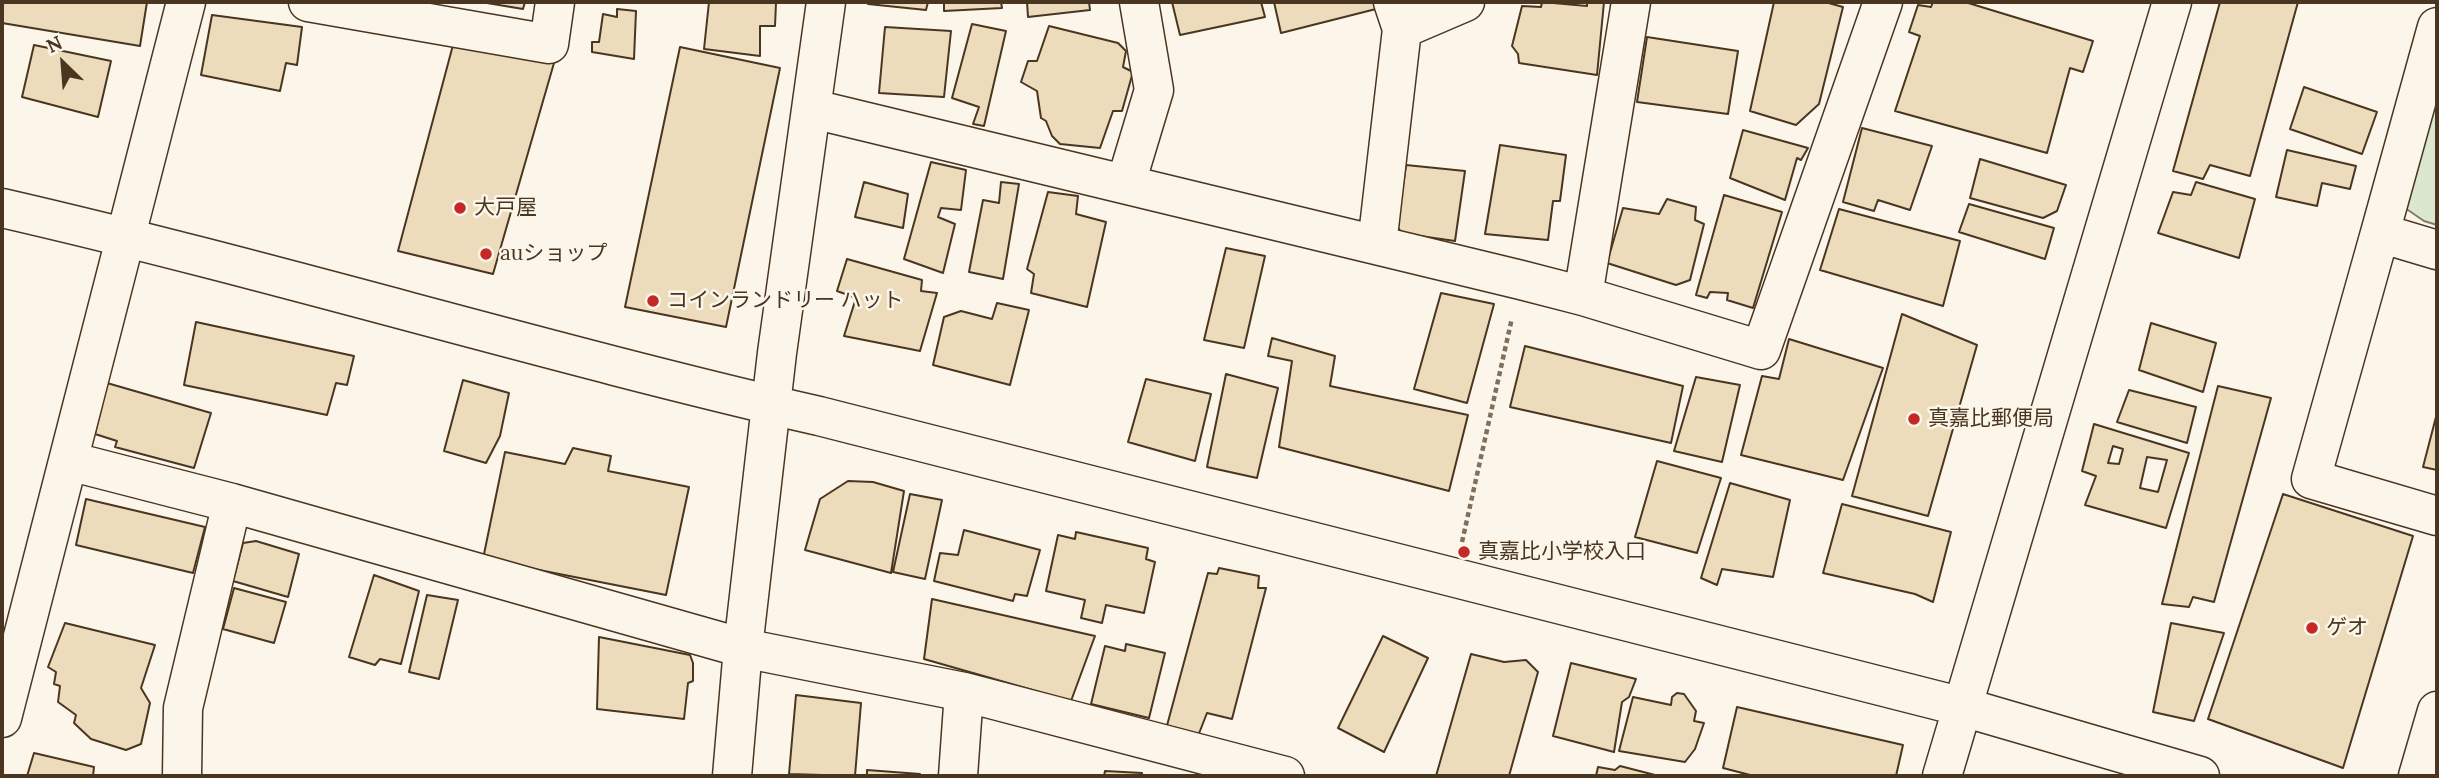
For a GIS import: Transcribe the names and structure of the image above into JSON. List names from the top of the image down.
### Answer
{
  "places": [
    "大戸屋",
    "auショップ",
    "コインランドリー ハット",
    "真嘉比郵便局",
    "真嘉比小学校入口",
    "ゲオ"
  ],
  "north": "top left"
}
